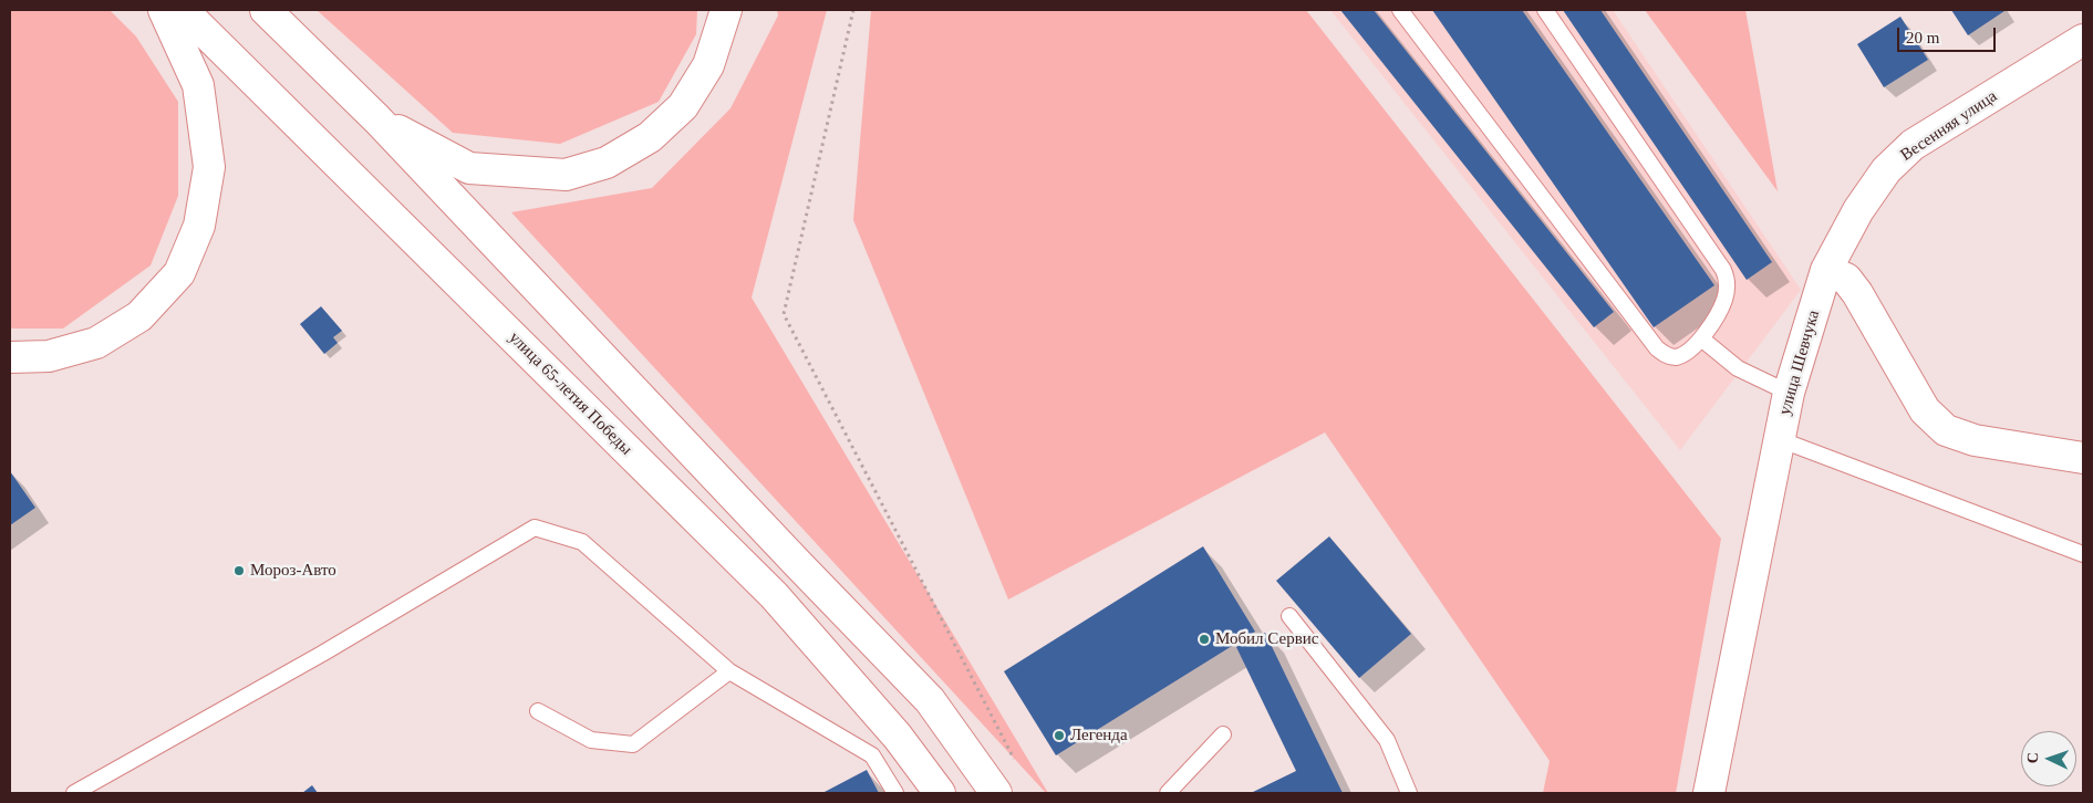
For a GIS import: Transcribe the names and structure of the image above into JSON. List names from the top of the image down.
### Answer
{
  "streets": {
    "main road": ["Весенняя улица", "улица Шевчука", "улица 65-летия Победы"]
  },
  "crossings": [
    ["Весенняя улица", "улица Шевчука"]
  ],
  "places": ["Мороз-Авто", "Мобил Сервис", "Легенда"],
  "scale_bar": "20 m",
  "north": "left"
}
